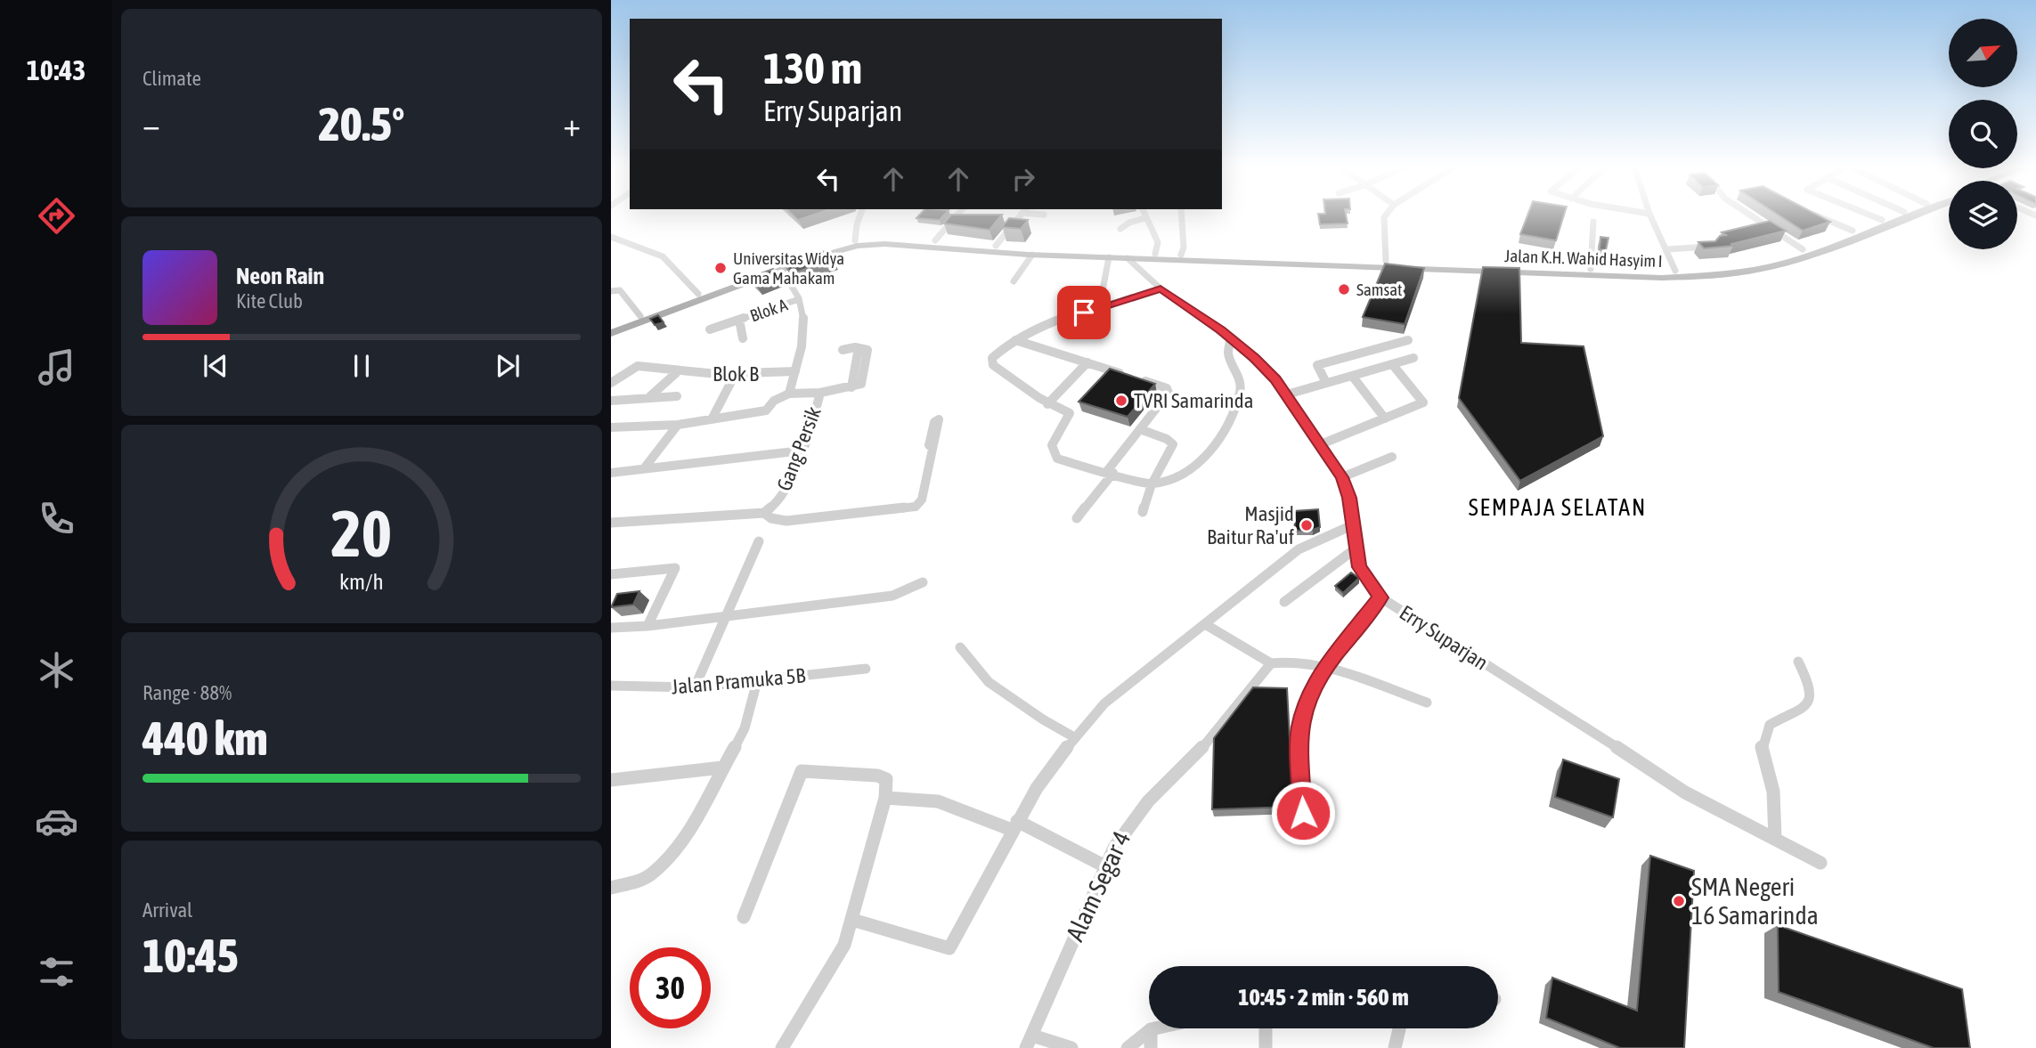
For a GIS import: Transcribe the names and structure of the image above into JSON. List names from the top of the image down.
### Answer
{
  "streets": {
    "main road": ["Jalan K.H. Wahid Hasyim I"],
    "street": [
      "Blok A",
      "Blok B",
      "Gang Persik",
      "Erry Suparjan",
      "Jalan Pramuka 5B",
      "Alam Segar 4"
    ]
  },
  "crossings": [
    ["Jalan K.H. Wahid Hasyim I", "Gang Persik"],
    ["Jalan K.H. Wahid Hasyim I", "Erry Suparjan"],
    ["Blok A", "Gang Persik"],
    ["Blok B", "Gang Persik"]
  ],
  "districts": ["SEMPAJA SELATAN"],
  "places": [
    "Universitas Widya Gama Mahakam",
    "Samsat",
    "TVRI Samarinda",
    "Masjid Baitur Ra'uf",
    "SMA Negeri 16 Samarinda"
  ],
  "north": "top right",
  "page": {
    "tabs": "10:43",
    "tile": [
      "Climate",
      ["Range · 88%", "440 km"],
      ["Arrival", "10:45"]
    ],
    "turn": ["130 m", "Erry Suparjan"],
    "heat": ["−", "20.5°", "+"],
    "song": ["Neon Rain", "Kite Club"],
    "limit": "30",
    "trip": "10:45 · 2 min · 560 m",
    "gauge": ["20", "km/h"]
  }
}
